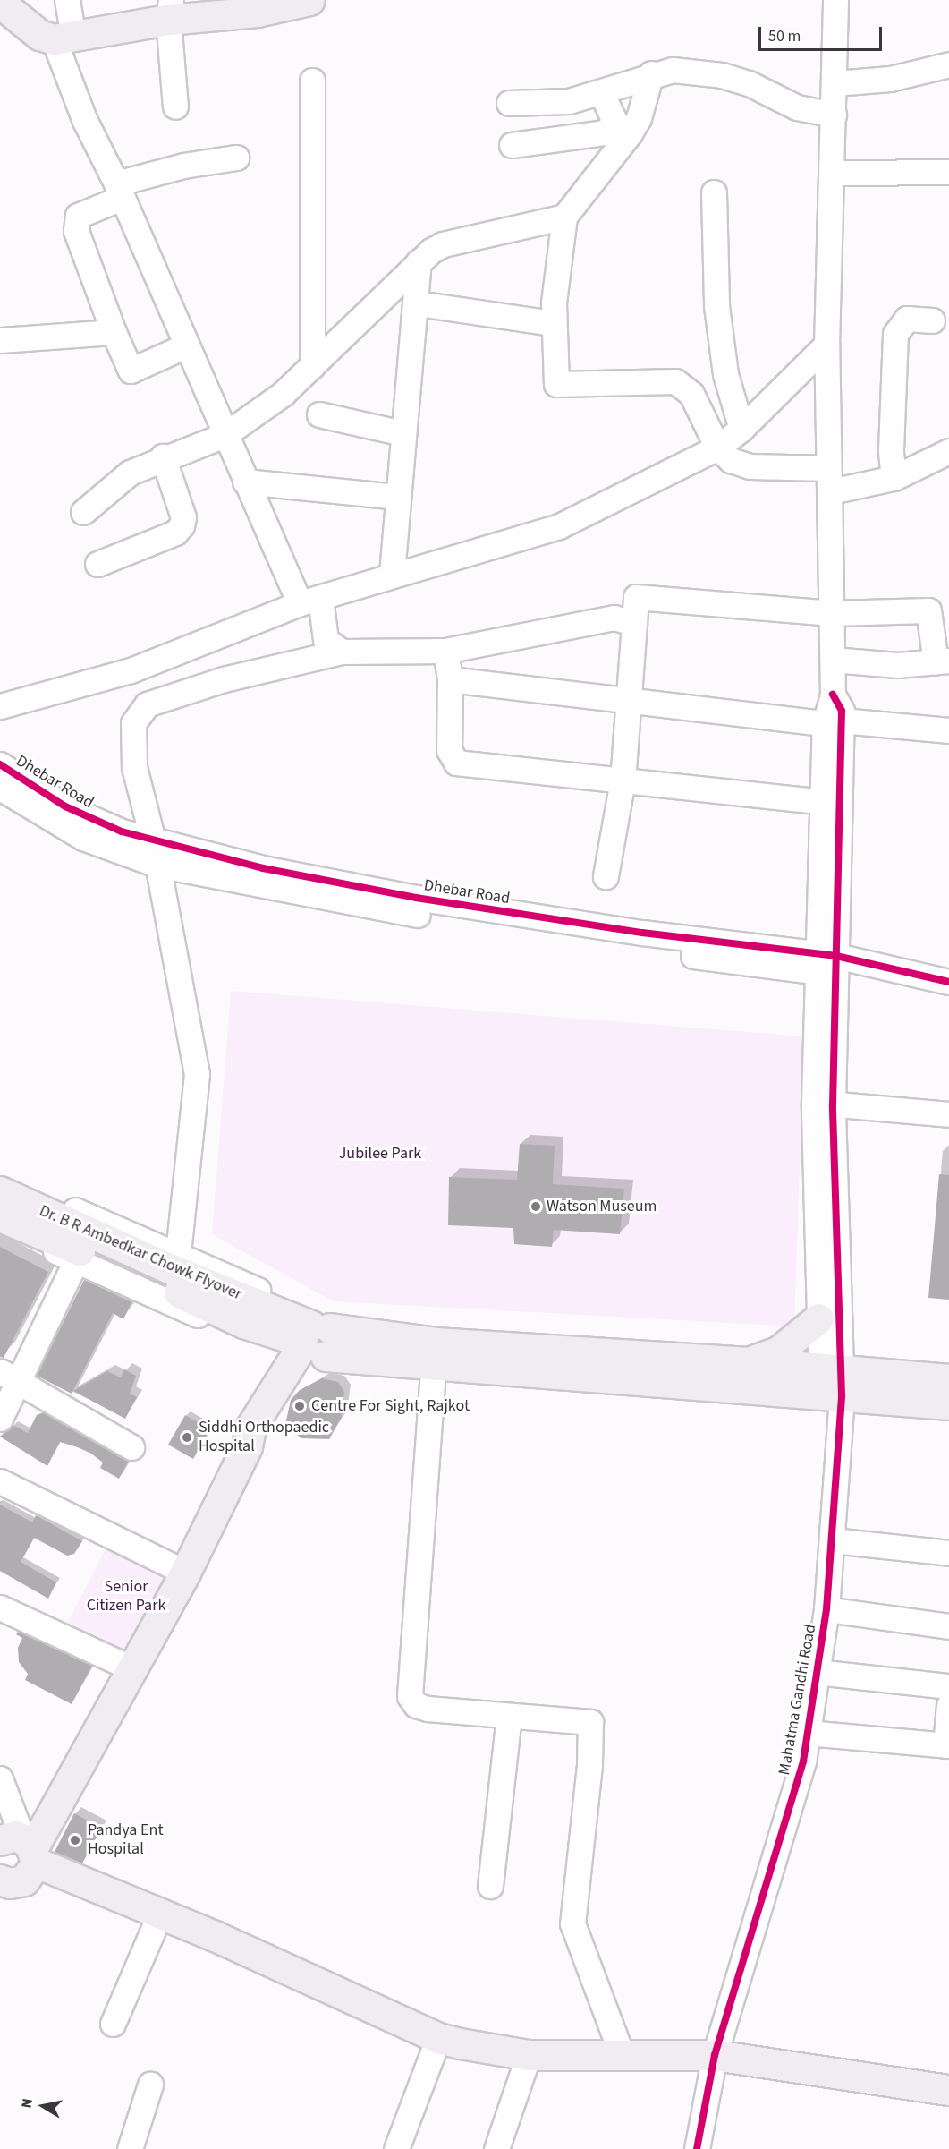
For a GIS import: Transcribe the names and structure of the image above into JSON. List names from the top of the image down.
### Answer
{
  "streets": {
    "main road": ["Dr. B R Ambedkar Chowk Flyover"],
    "street": ["Dhebar Road", "Mahatma Gandhi Road"]
  },
  "parks": ["Jubilee Park", "Senior Citizen Park"],
  "places": [
    "Watson Museum",
    "Centre For Sight, Rajkot",
    "Siddhi Orthopaedic Hospital",
    "Pandya Ent Hospital"
  ],
  "scale_bar": "50 m",
  "north": "left"
}
